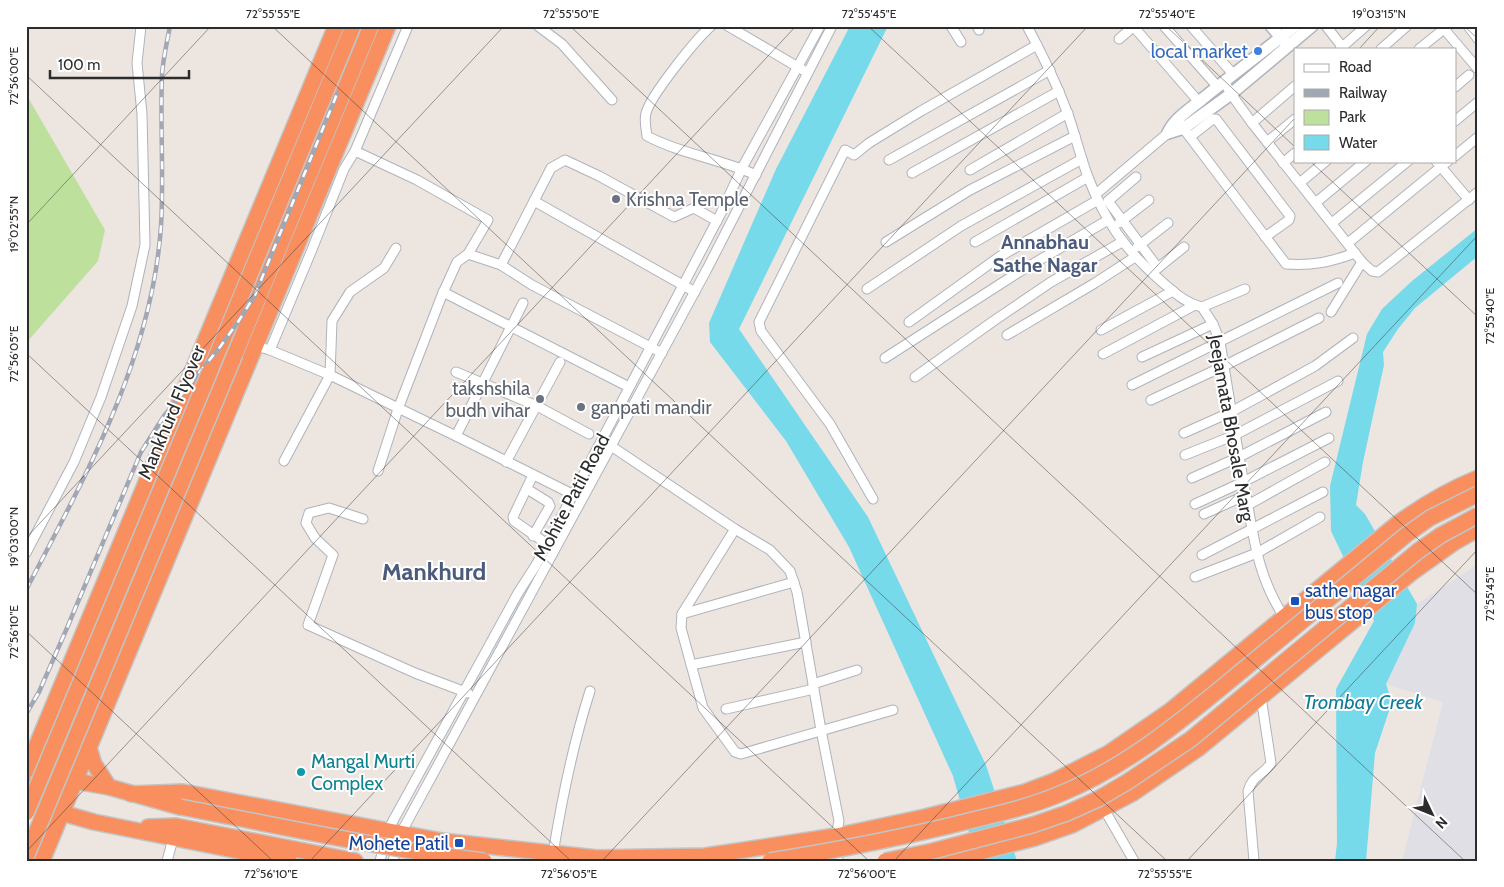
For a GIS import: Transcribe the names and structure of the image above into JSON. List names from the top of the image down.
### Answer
{
  "streets": {
    "highway": ["Mankhurd Flyover"],
    "street": ["Jeejamata Bhosale Marg", "Mohite Patil Road"]
  },
  "districts": ["Annabhau Sathe Nagar", "Mankhurd"],
  "water": ["Trombay Creek"],
  "places": {
    "other": [
      "local market",
      "Krishna Temple",
      "takshshila budh vihar",
      "ganpati mandir",
      "Mangal Murti Complex"
    ],
    "transit": ["sathe nagar bus stop", "Mohete Patil"]
  },
  "legend": [
    "Road",
    "Railway",
    "Park",
    "Water"
  ],
  "scale_bar": "100 m",
  "north": "bottom right",
  "coordinates": [
    "72°55'55\"E",
    "72°55'50\"E",
    "72°55'45\"E",
    "72°55'40\"E",
    "19°03'15\"N",
    "72°56'00\"E",
    "19°02'55\"N",
    "72°56'05\"E",
    "19°03'00\"N",
    "72°56'10\"E"
  ]
}
